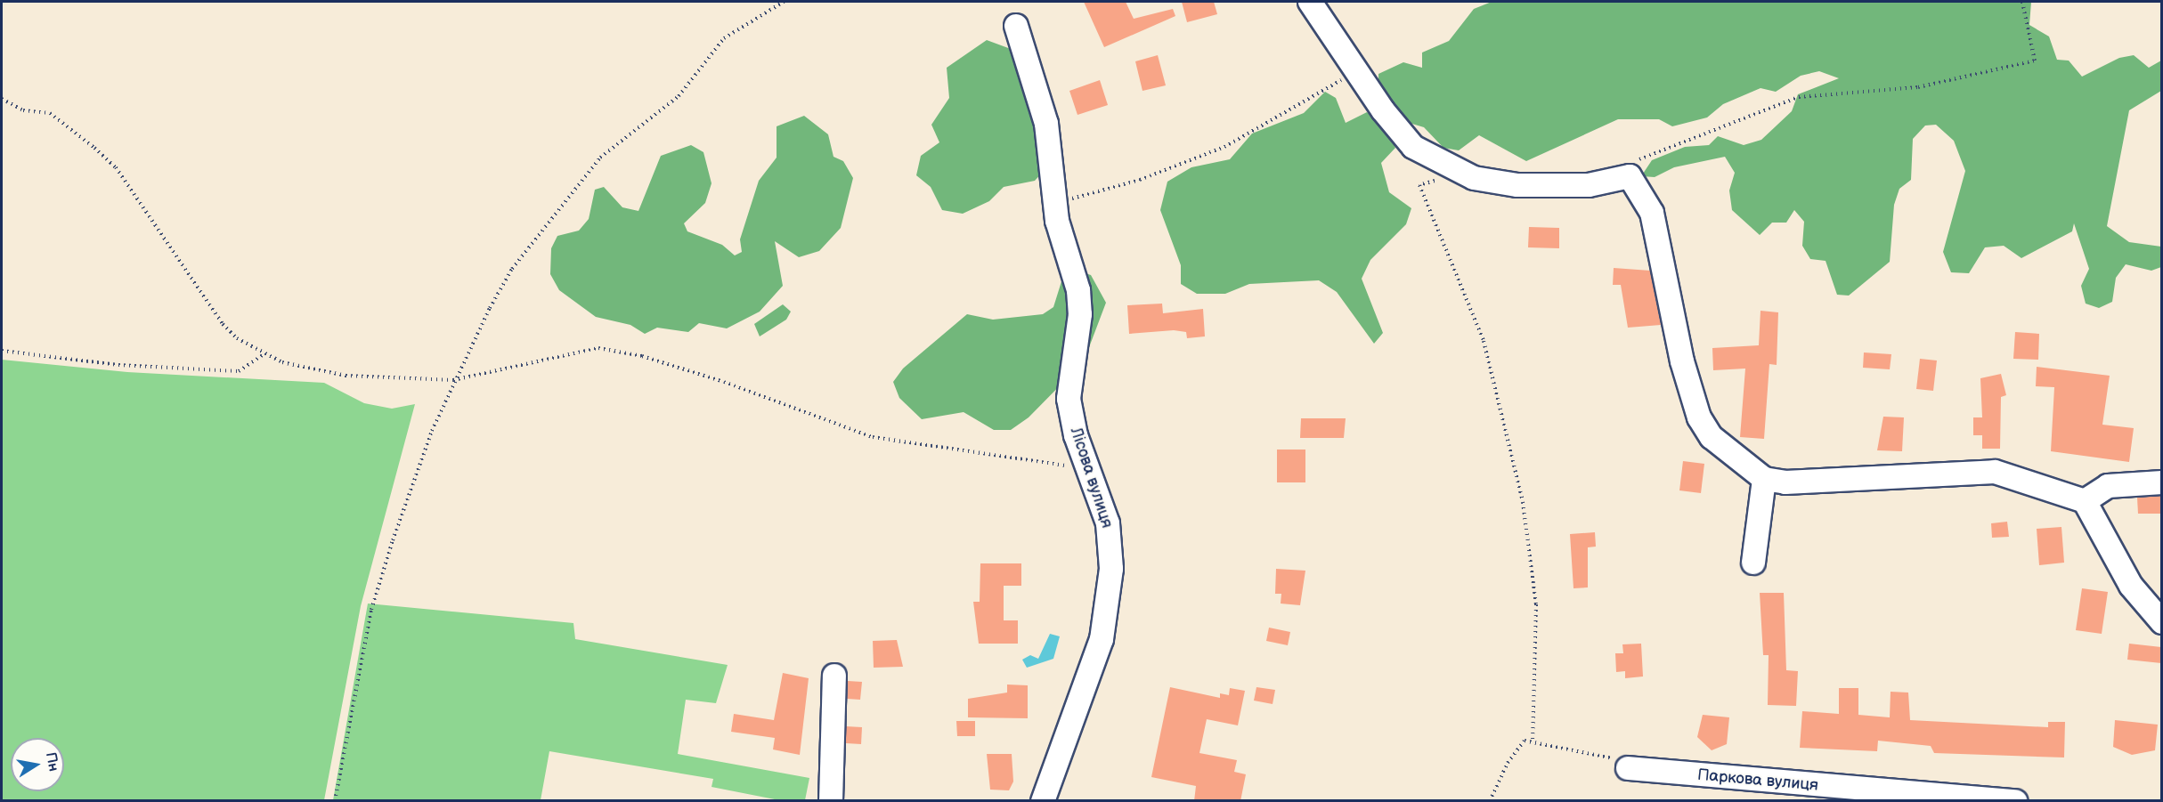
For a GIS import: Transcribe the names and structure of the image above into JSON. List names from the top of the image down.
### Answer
{
  "streets": {
    "street": ["Лісова вулиця", "Паркова вулиця"]
  },
  "north": "right"
}
